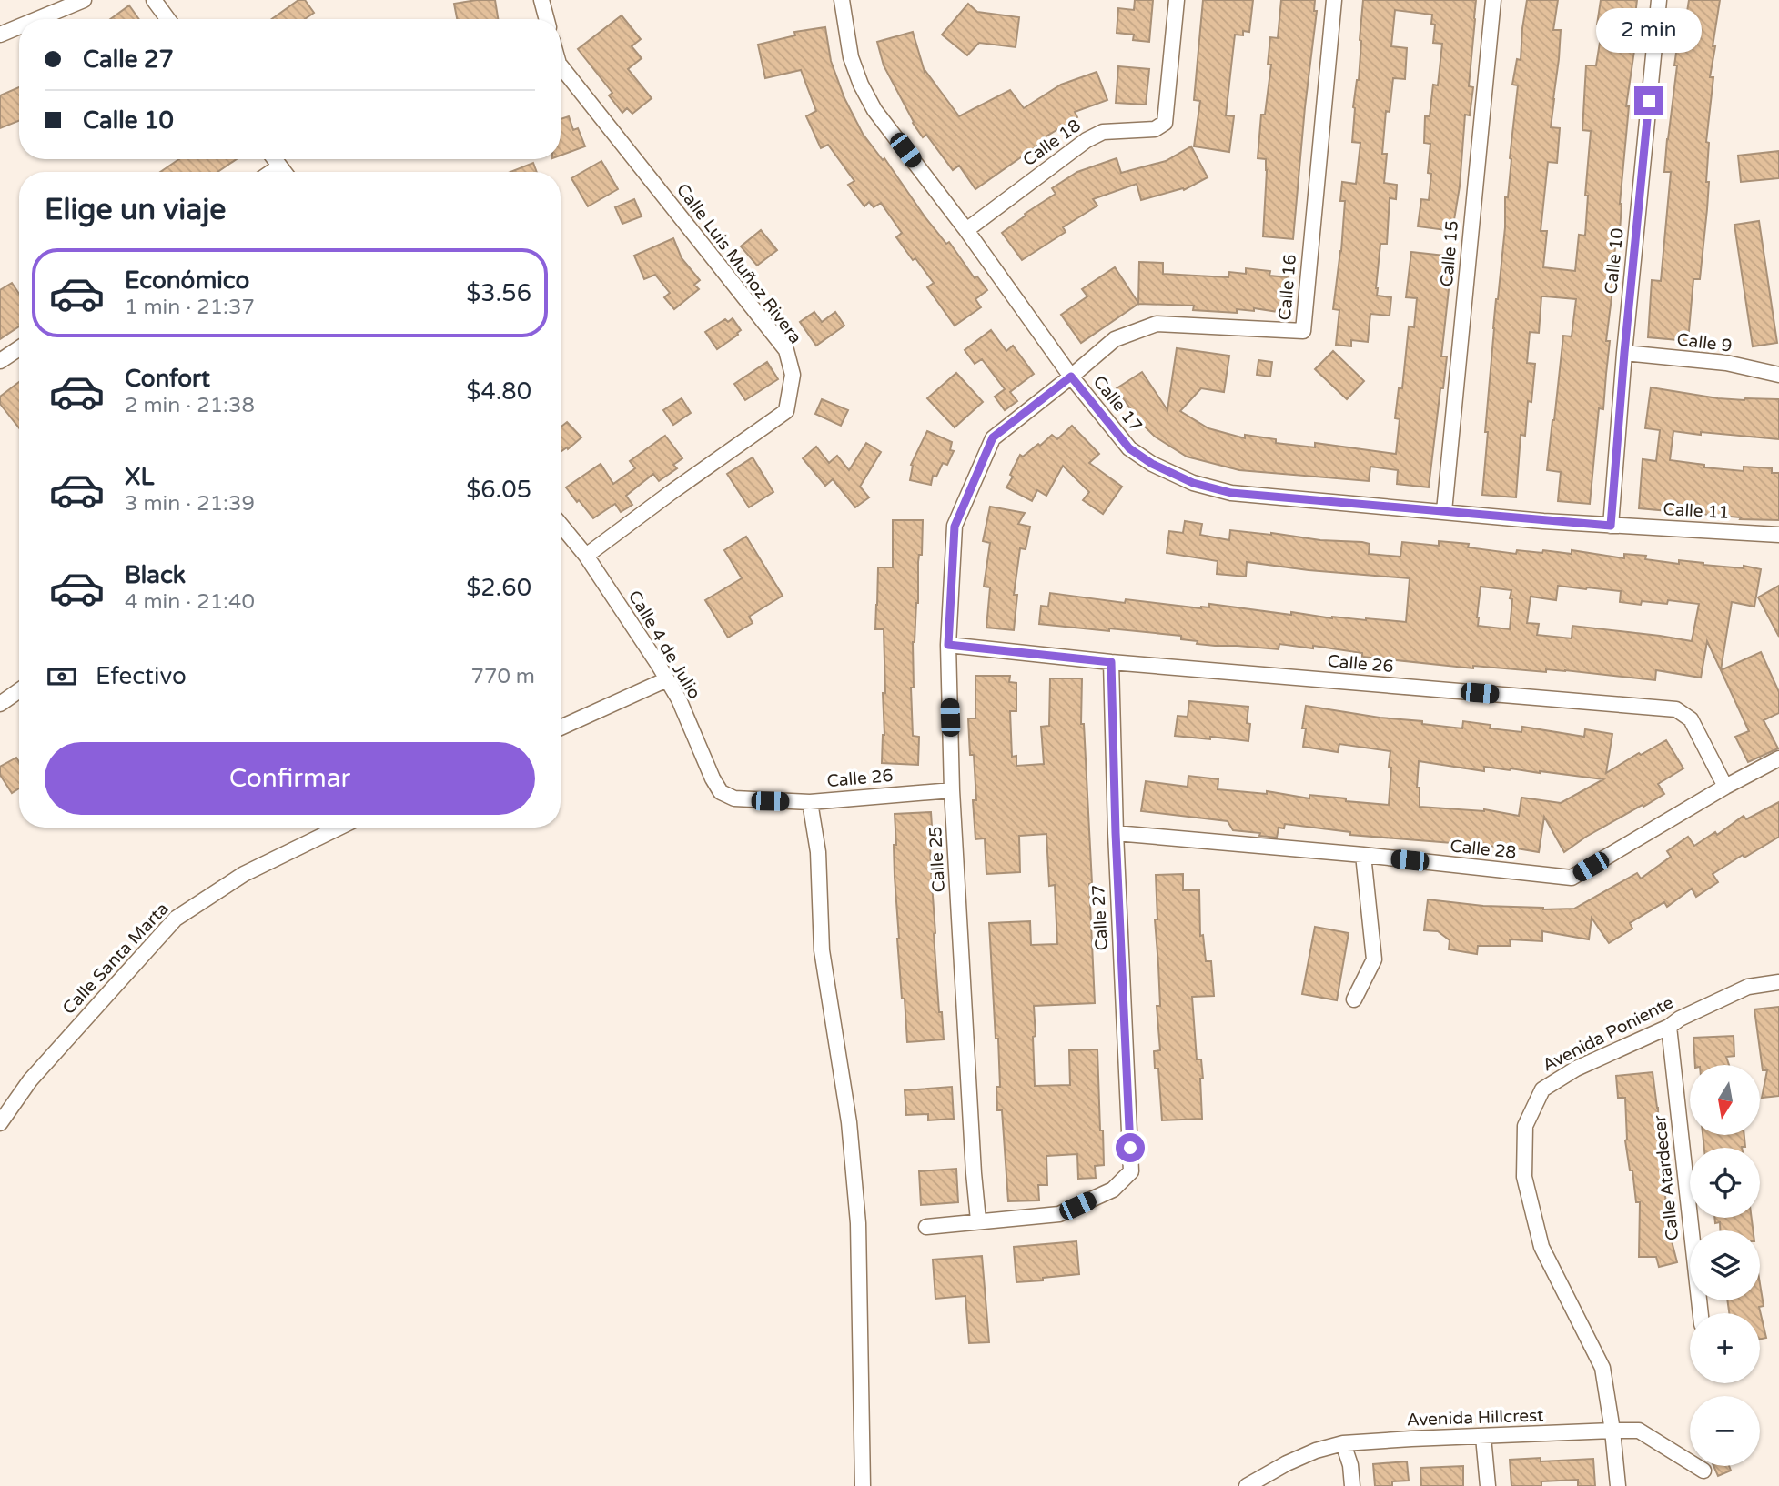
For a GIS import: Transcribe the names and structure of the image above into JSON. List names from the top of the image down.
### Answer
{
  "streets": {
    "street": [
      "Calle 18",
      "Calle 15",
      "Calle 10",
      "Calle Luis Muñoz Rivera",
      "Calle 16",
      "Calle 9",
      "Calle 17",
      "Calle 11",
      "Calle 4 de Julio",
      "Calle 26",
      "Calle 28",
      "Calle 25",
      "Calle 27",
      "Calle Santa Marta",
      "Avenida Poniente",
      "Calle Atardecer",
      "Avenida Hillcrest"
    ]
  },
  "crossings": [
    ["Calle 18", "Calle 17"],
    ["Calle 15", "Calle 17"],
    ["Calle 10", "Calle 9"],
    ["Calle 10", "Calle 17"],
    ["Calle 10", "Calle 11"],
    ["Calle Luis Muñoz Rivera", "Calle 4 de Julio"],
    ["Calle 16", "Calle 17"],
    ["Calle 16", "Calle 25"],
    ["Calle 17", "Calle 11"],
    ["Calle 17", "Calle 25"],
    ["Calle 4 de Julio", "Calle 26"],
    ["Calle 26", "Calle 28"],
    ["Calle 26", "Calle 25"],
    ["Calle 26", "Calle 27"],
    ["Calle 28", "Calle 27"],
    ["Calle 25", "Calle 27"],
    ["Avenida Poniente", "Calle Atardecer"],
    ["Avenida Poniente", "Avenida Hillcrest"]
  ],
  "north": "bottom",
  "page": {
    "bubble": "2 min",
    "banner": ["Calle 27", "Calle 10"],
    "heading": "Elige un viaje",
    "list": [
      {
        "name": "Económico",
        "note": "1 min · 21:37",
        "value": "$3.56"
      },
      {
        "name": "Confort",
        "note": "2 min · 21:38",
        "value": "$4.80"
      },
      {
        "name": "XL",
        "note": "3 min · 21:39",
        "value": "$6.05"
      },
      {
        "name": "Black",
        "note": "4 min · 21:40",
        "value": "$2.60"
      }
    ],
    "pay": ["Efectivo", "770 m"],
    "buttons": "Confirmar",
    "map_buttons": ["+", "−"]
  }
}
